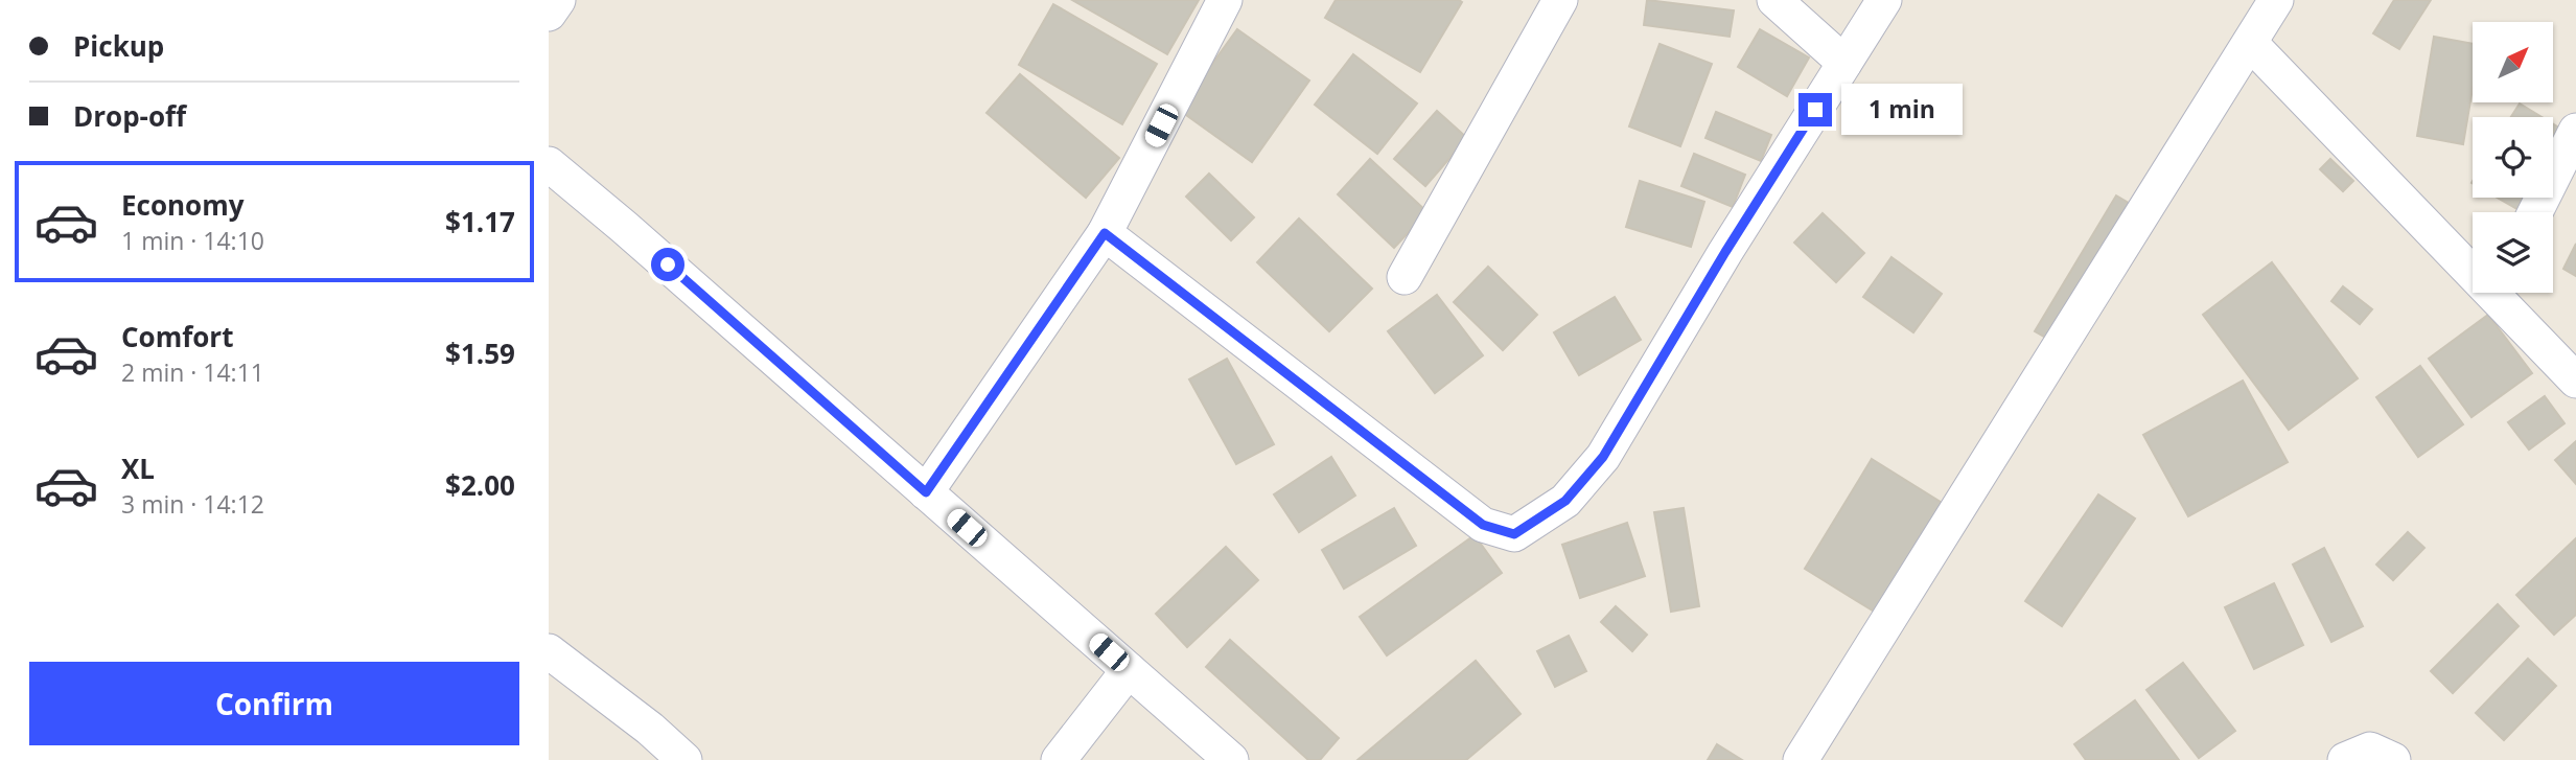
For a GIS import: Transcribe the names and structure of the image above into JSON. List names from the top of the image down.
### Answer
{
  "north": "top right",
  "page": {
    "banner": ["Pickup", "Drop-off"],
    "bubble": "1 min",
    "list": [
      {
        "name": "Economy",
        "note": "1 min · 14:10",
        "value": "$1.17"
      },
      {
        "name": "Comfort",
        "note": "2 min · 14:11",
        "value": "$1.59"
      },
      {
        "name": "XL",
        "note": "3 min · 14:12",
        "value": "$2.00"
      }
    ],
    "buttons": "Confirm"
  }
}
